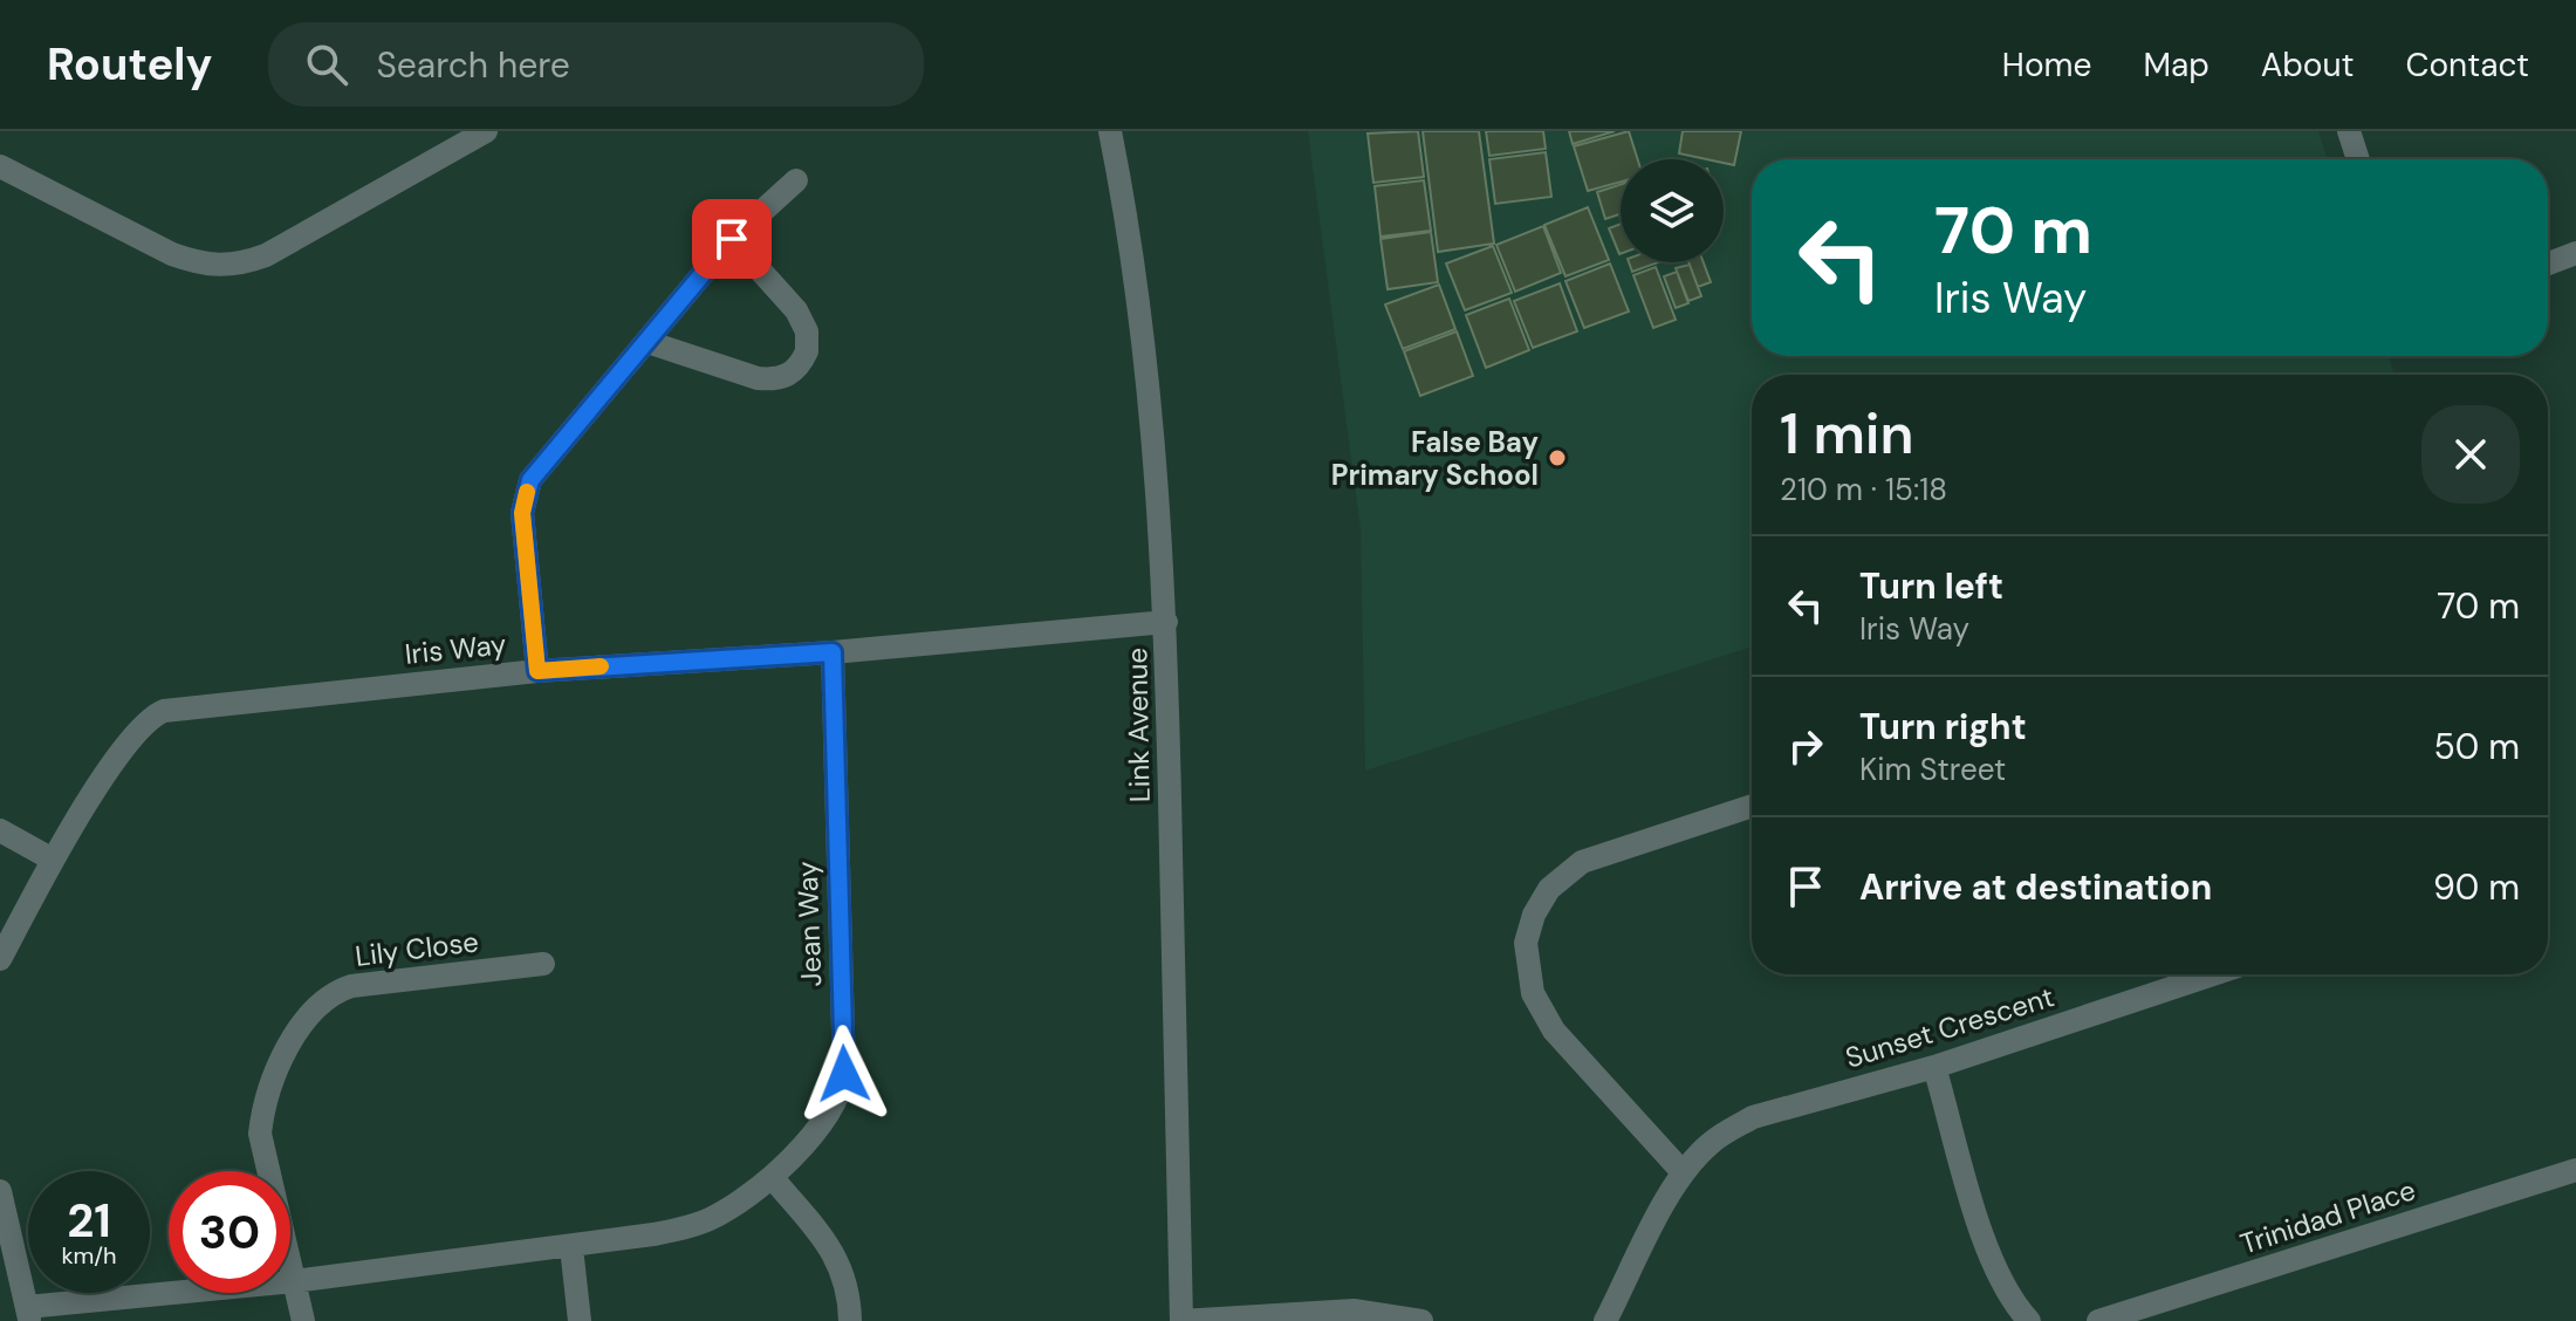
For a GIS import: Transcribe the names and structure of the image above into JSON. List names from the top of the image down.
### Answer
{
  "streets": {
    "street": [
      "Iris Way",
      "Link Avenue",
      "Jean Way",
      "Lily Close",
      "Sunset Crescent",
      "Trinidad Place"
    ]
  },
  "crossings": [
    ["Iris Way", "Link Avenue"],
    ["Iris Way", "Jean Way"],
    ["Jean Way", "Lily Close"]
  ],
  "places": ["False Bay Primary School"],
  "page": {
    "header": "Routely",
    "search": "Search here",
    "nav": [
      "Home",
      "Map",
      "About",
      "Contact"
    ],
    "turn": ["70 m", "Iris Way"],
    "heading": ["1 min", "210 m · 15:18"],
    "list": [
      {
        "name": "Turn left",
        "note": "Iris Way",
        "value": "70 m"
      },
      {
        "name": "Turn right",
        "note": "Kim Street",
        "value": "50 m"
      },
      {
        "name": "Arrive at destination",
        "value": "90 m"
      }
    ],
    "speed": "21 km/h",
    "limit": "30"
  }
}
